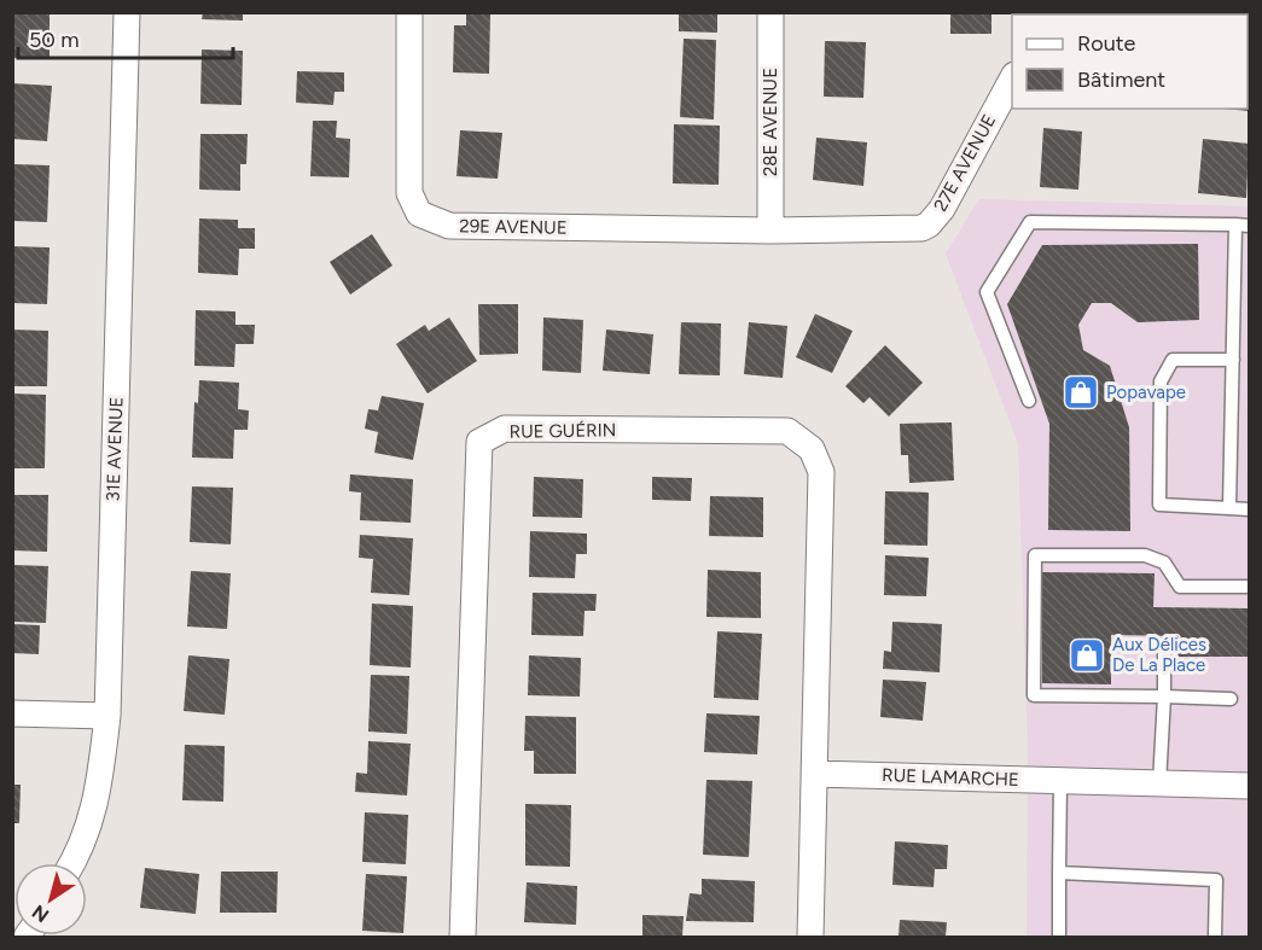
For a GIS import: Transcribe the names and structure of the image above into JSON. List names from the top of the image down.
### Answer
{
  "streets": {
    "street": [
      "28E AVENUE",
      "27E AVENUE",
      "29E AVENUE",
      "RUE GUÉRIN",
      "31E AVENUE",
      "RUE LAMARCHE"
    ]
  },
  "crossings": [
    ["28E AVENUE", "27E AVENUE"],
    ["28E AVENUE", "29E AVENUE"],
    ["27E AVENUE", "29E AVENUE"],
    ["RUE GUÉRIN", "RUE LAMARCHE"]
  ],
  "places": {
    "shop": ["Popavape", "Aux Délices De La Place"]
  },
  "legend": ["Route", "Bâtiment"],
  "scale_bar": "50 m",
  "north": "bottom left"
}
